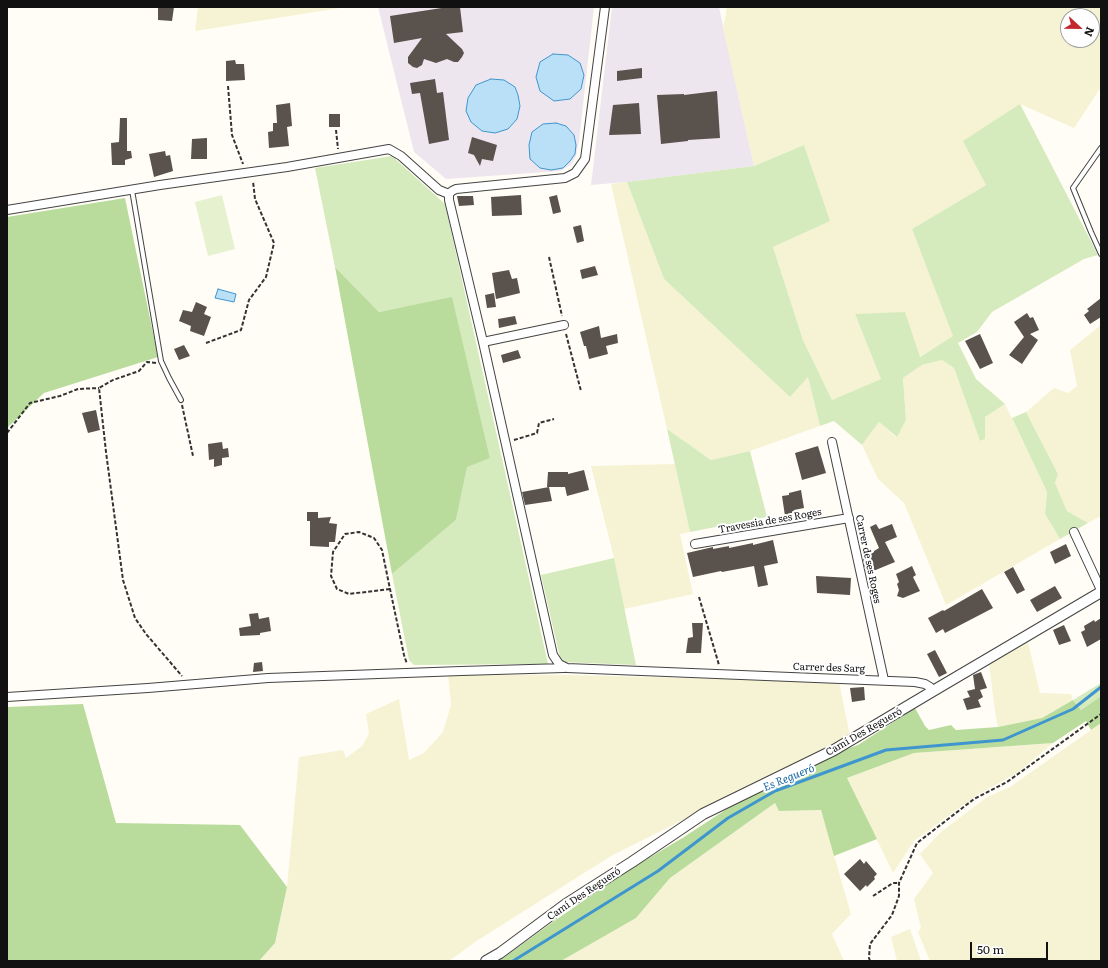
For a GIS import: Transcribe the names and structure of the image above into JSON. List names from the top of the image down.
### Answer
{
  "streets": {
    "street": [
      "Travessia de ses Roges",
      "Carrer de ses Roges",
      "Carrer des Sarg",
      "Camí Des Regueró"
    ]
  },
  "crossings": [
    ["Travessia de ses Roges", "Carrer de ses Roges"],
    ["Carrer de ses Roges", "Carrer des Sarg"],
    ["Carrer des Sarg", "Camí Des Regueró"]
  ],
  "water": ["Es Regueró"],
  "scale_bar": "50 m",
  "north": "right"
}
